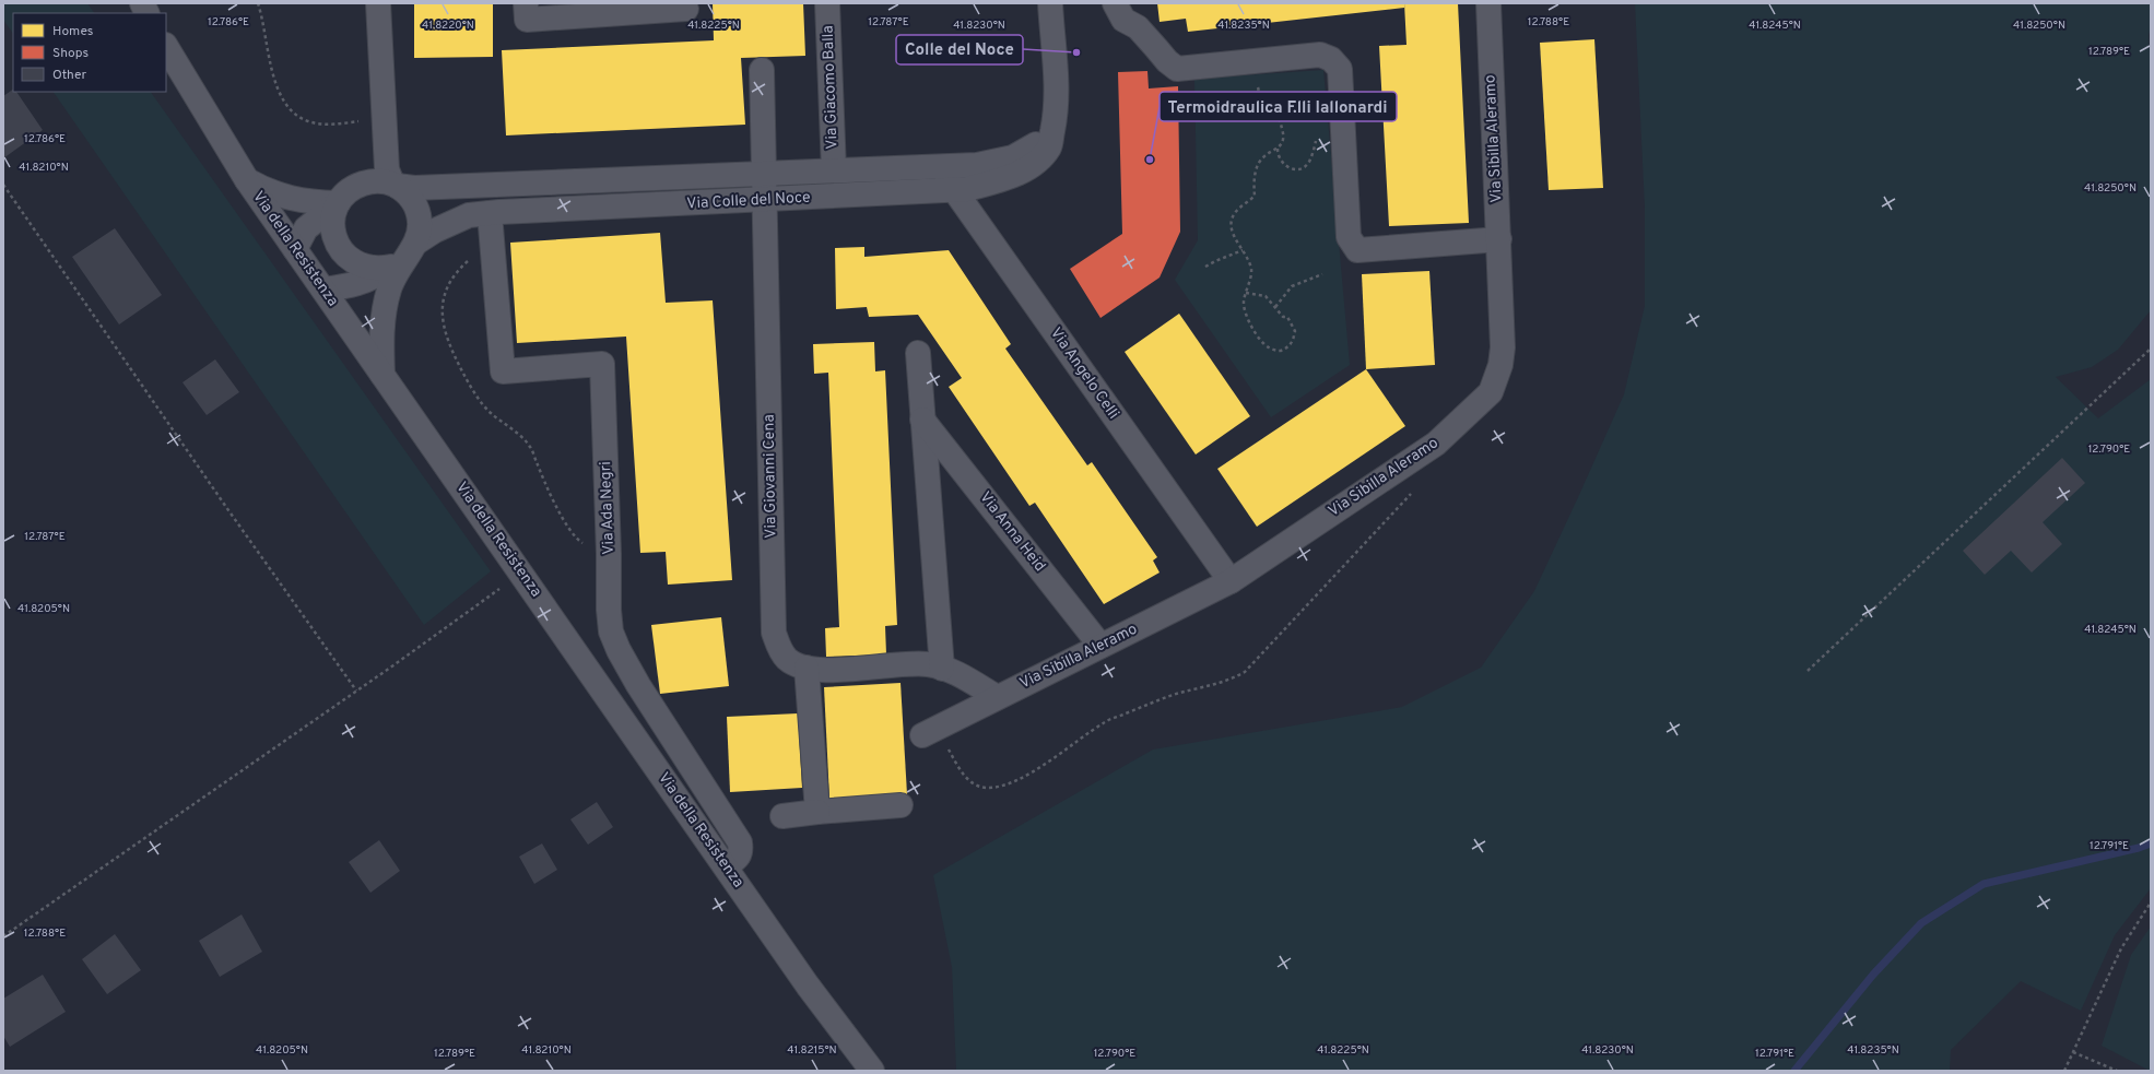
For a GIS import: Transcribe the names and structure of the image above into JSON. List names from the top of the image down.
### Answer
{
  "streets": {
    "street": [
      "Via Giacomo Balla",
      "Via Sibilla Aleramo",
      "Via Colle del Noce",
      "Via della Resistenza",
      "Via Angelo Celli",
      "Via Giovanni Cena",
      "Via Ada Negri",
      "Via Anna Heid"
    ]
  },
  "crossings": [
    ["Via Giacomo Balla", "Via Colle del Noce"],
    ["Via Sibilla Aleramo", "Via Angelo Celli"],
    ["Via Sibilla Aleramo", "Via Giovanni Cena"],
    ["Via Sibilla Aleramo", "Via Anna Heid"],
    ["Via Colle del Noce", "Via della Resistenza"],
    ["Via Colle del Noce", "Via Angelo Celli"],
    ["Via Colle del Noce", "Via Giovanni Cena"],
    ["Via Colle del Noce", "Via Ada Negri"],
    ["Via della Resistenza", "Via Ada Negri"]
  ],
  "places": ["Colle del Noce", "Termoidraulica F.lli Iallonardi"],
  "legend": ["Homes", "Shops", "Other"],
  "coordinates": [
    "12.786°E",
    "12.787°E",
    "12.788°E",
    "41.8220°N",
    "41.8225°N",
    "41.8230°N",
    "41.8235°N",
    "41.8245°N",
    "41.8250°N",
    "12.789°E",
    "41.8210°N",
    "12.790°E",
    "41.8205°N",
    "12.791°E",
    "41.8215°N"
  ]
}
